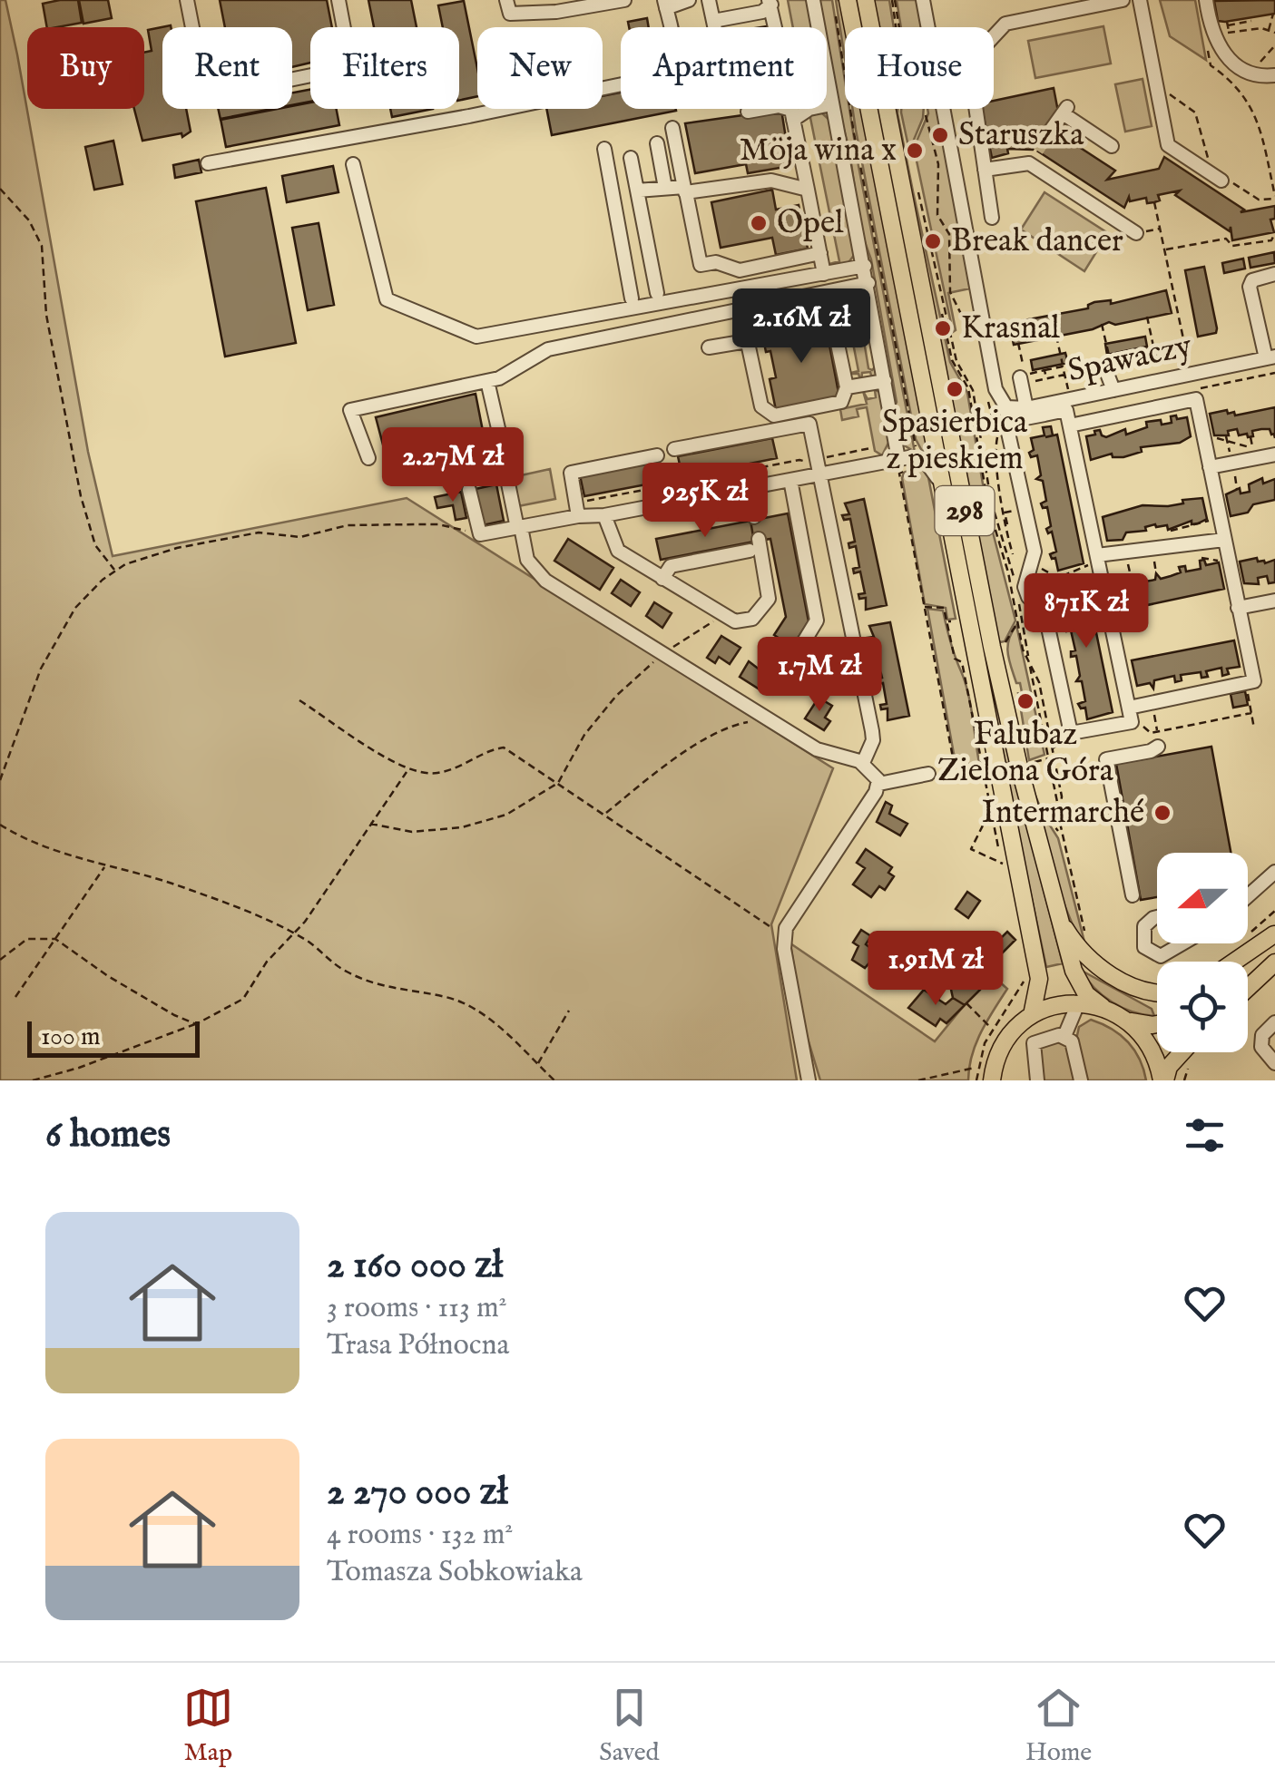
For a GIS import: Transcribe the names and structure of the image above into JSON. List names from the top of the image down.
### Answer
{
  "streets": {
    "main road": ["298"],
    "street": ["Spawaczy"]
  },
  "places": [
    "Staruszka",
    "Möja wina x",
    "Opel",
    "Break dancer",
    "Krasnal",
    "Spasierbica z pieskiem",
    "Falubaz Zielona Góra",
    "Intermarché"
  ],
  "scale_bar": "100 m",
  "north": "left",
  "page": {
    "chip": [
      "Buy",
      "Rent",
      "Filters",
      "New",
      "Apartment",
      "House"
    ],
    "price": [
      "2.16M zł",
      "2.27M zł",
      "925K zł",
      "871K zł",
      "1.7M zł",
      "1.91M zł"
    ],
    "scale": "100 m",
    "heading": "6 homes",
    "list": [
      {
        "name": "2 160 000 zł",
        "note": "3 rooms · 113 m² · Trasa Północna"
      },
      {
        "name": "2 270 000 zł",
        "note": "4 rooms · 132 m² · Tomasza Sobkowiaka"
      }
    ],
    "tabs": ["Map", "Saved", "Home"]
  }
}
